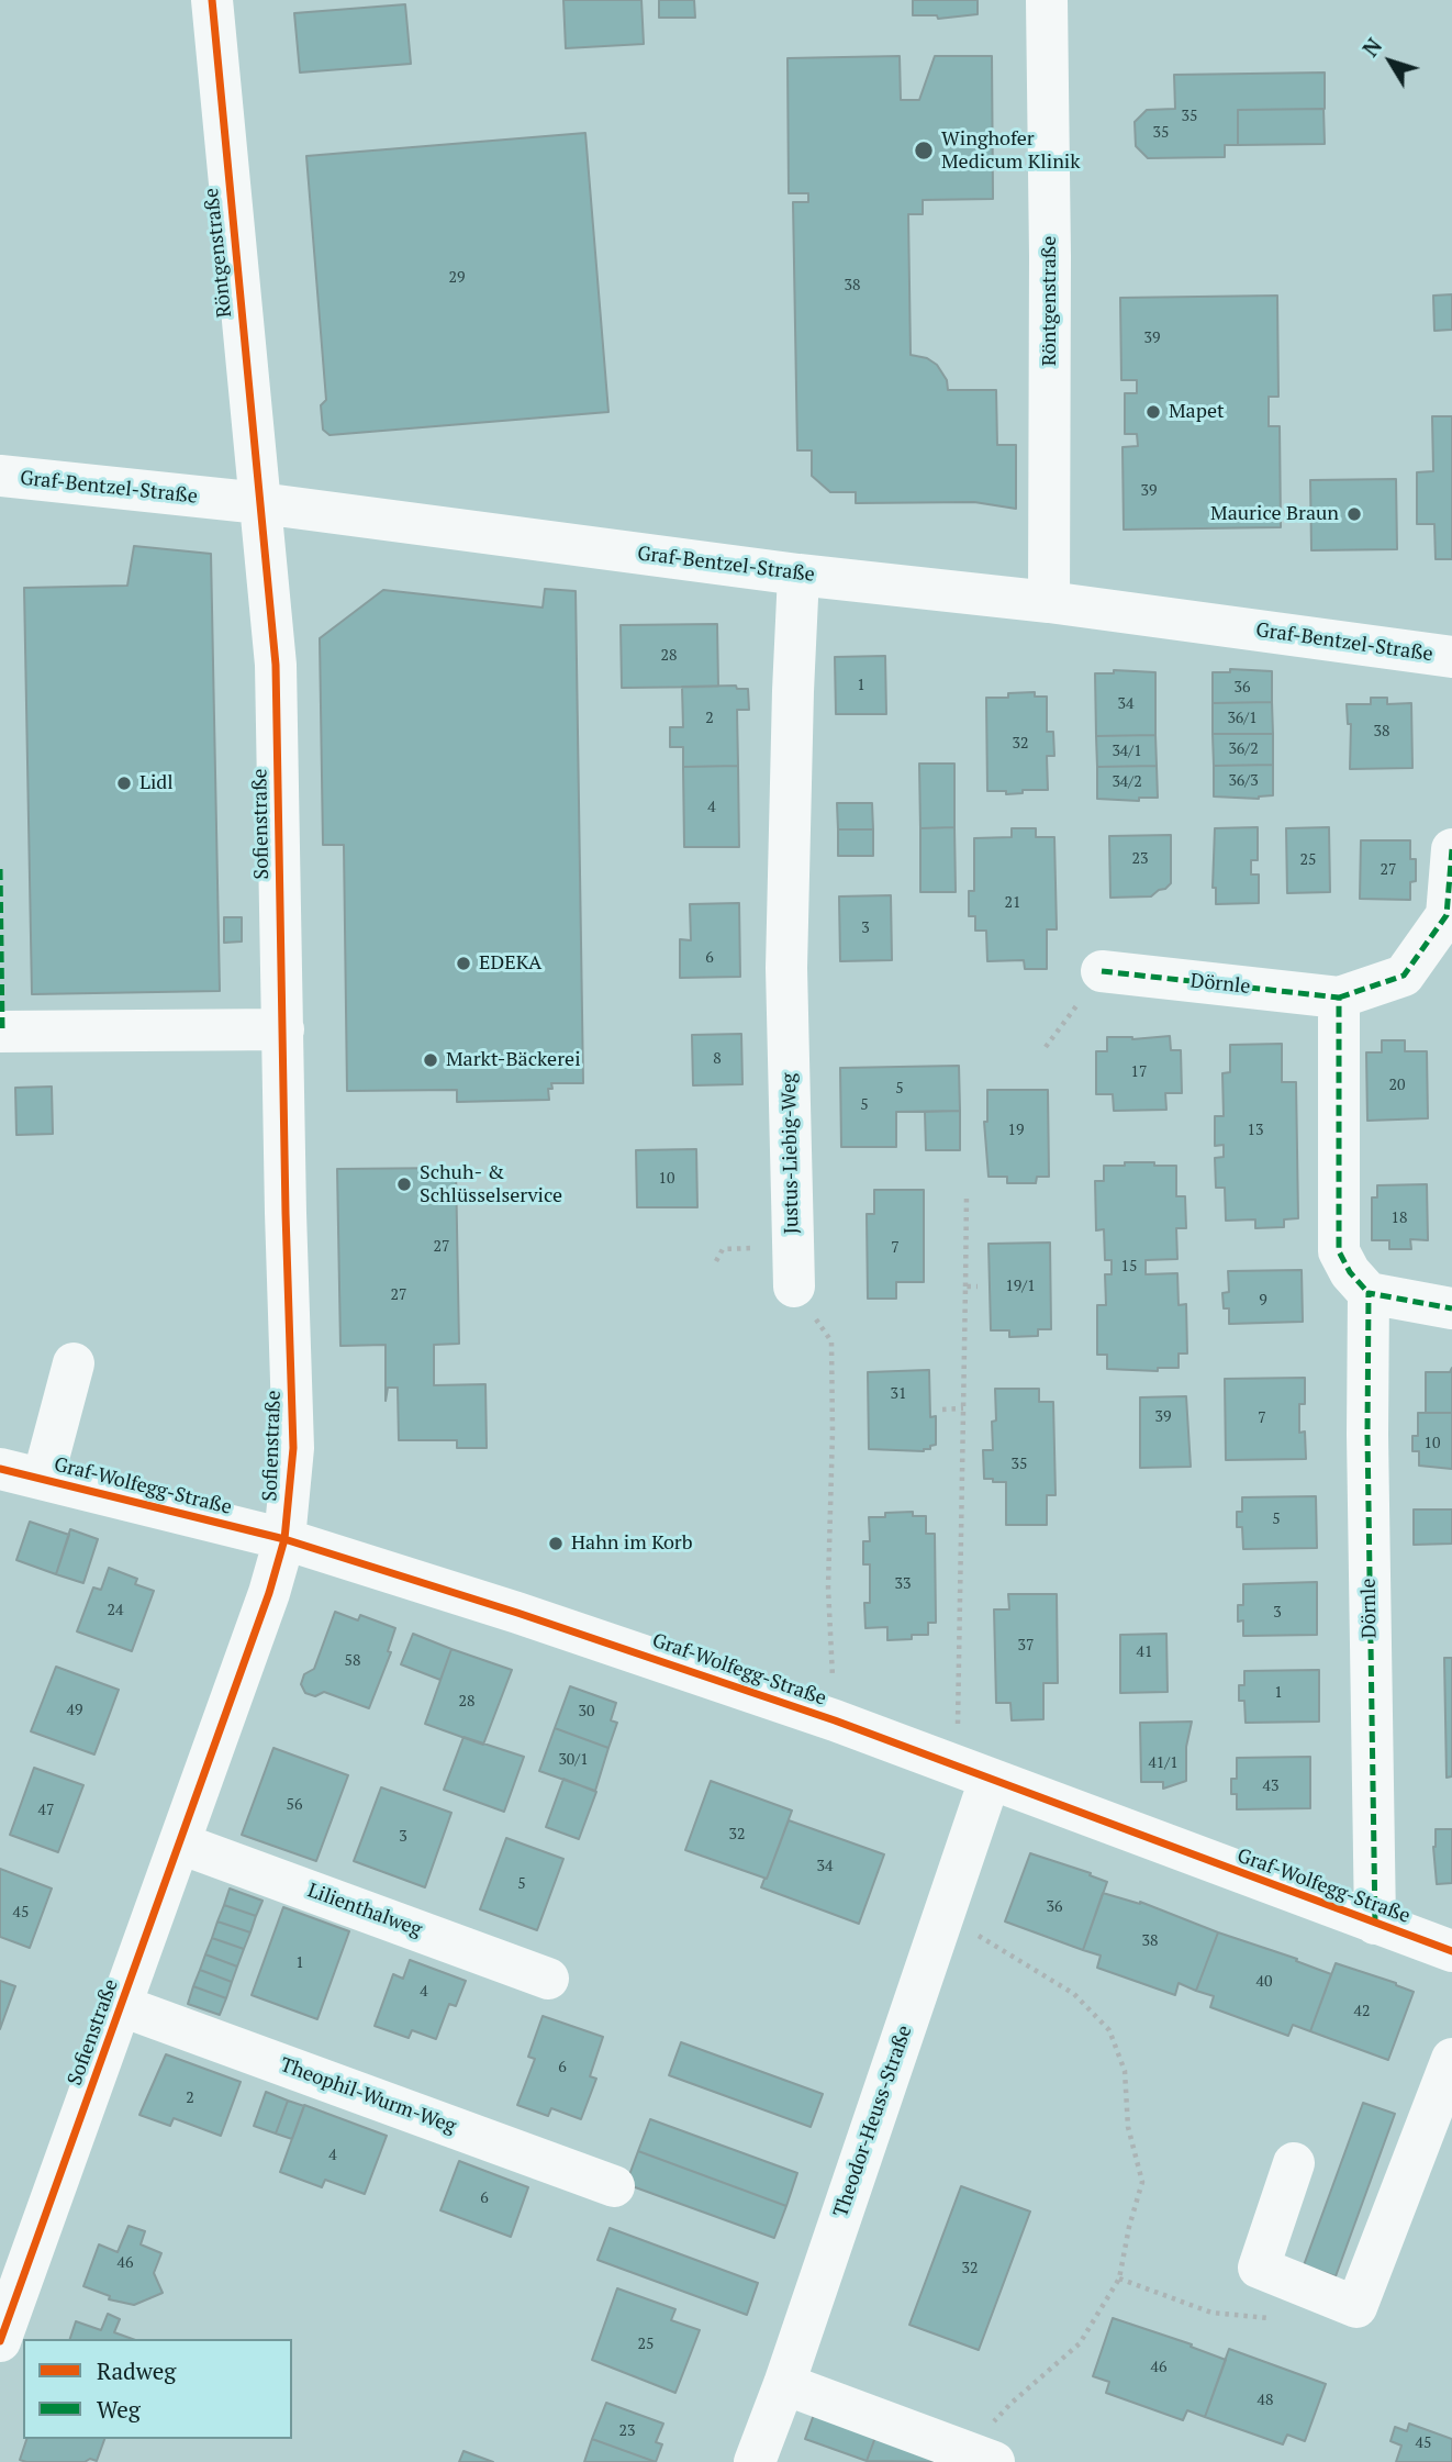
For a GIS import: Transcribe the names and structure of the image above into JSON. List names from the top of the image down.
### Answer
{
  "streets": {
    "street": [
      "Röntgenstraße",
      "Graf-Bentzel-Straße",
      "Sofienstraße",
      "Dörnle",
      "Justus-Liebig-Weg",
      "Graf-Wolfegg-Straße",
      "Lilienthalweg",
      "Theophil-Wurm-Weg",
      "Theodor-Heuss-Straße"
    ]
  },
  "crossings": [
    ["Röntgenstraße", "Graf-Bentzel-Straße"],
    ["Röntgenstraße", "Sofienstraße"],
    ["Graf-Bentzel-Straße", "Sofienstraße"],
    ["Graf-Bentzel-Straße", "Justus-Liebig-Weg"],
    ["Sofienstraße", "Graf-Wolfegg-Straße"],
    ["Sofienstraße", "Lilienthalweg"],
    ["Sofienstraße", "Theophil-Wurm-Weg"],
    ["Dörnle", "Graf-Wolfegg-Straße"],
    ["Graf-Wolfegg-Straße", "Theodor-Heuss-Straße"]
  ],
  "places": [
    "Winghofer Medicum Klinik",
    "Mapet",
    "Maurice Braun",
    "Lidl",
    "EDEKA",
    "Markt-Bäckerei",
    "Schuh- & Schlüsselservice",
    "Hahn im Korb"
  ],
  "house_numbers": [
    "35",
    "35",
    "29",
    "38",
    "39",
    "39",
    "28",
    "1",
    "36",
    "34",
    "2",
    "36/1",
    "38",
    "32",
    "36/2",
    "34/1",
    "36/3",
    "34/2",
    "4",
    "23",
    "25",
    "27",
    "21",
    "3",
    "6",
    "8",
    "17",
    "20",
    "5",
    "5",
    "19",
    "13",
    "10",
    "18",
    "27",
    "7",
    "15",
    "19/1",
    "27",
    "9",
    "31",
    "39",
    "7",
    "10",
    "35",
    "5",
    "33",
    "24",
    "3",
    "37",
    "41",
    "58",
    "1",
    "28",
    "49",
    "30",
    "30/1",
    "41/1",
    "43",
    "56",
    "47",
    "32",
    "3",
    "34",
    "5",
    "36",
    "45",
    "38",
    "1",
    "40",
    "4",
    "42",
    "6",
    "2",
    "4",
    "6",
    "46",
    "32",
    "25",
    "46",
    "48",
    "23",
    "45"
  ],
  "legend": ["Radweg", "Weg"],
  "north": "top left"
}
